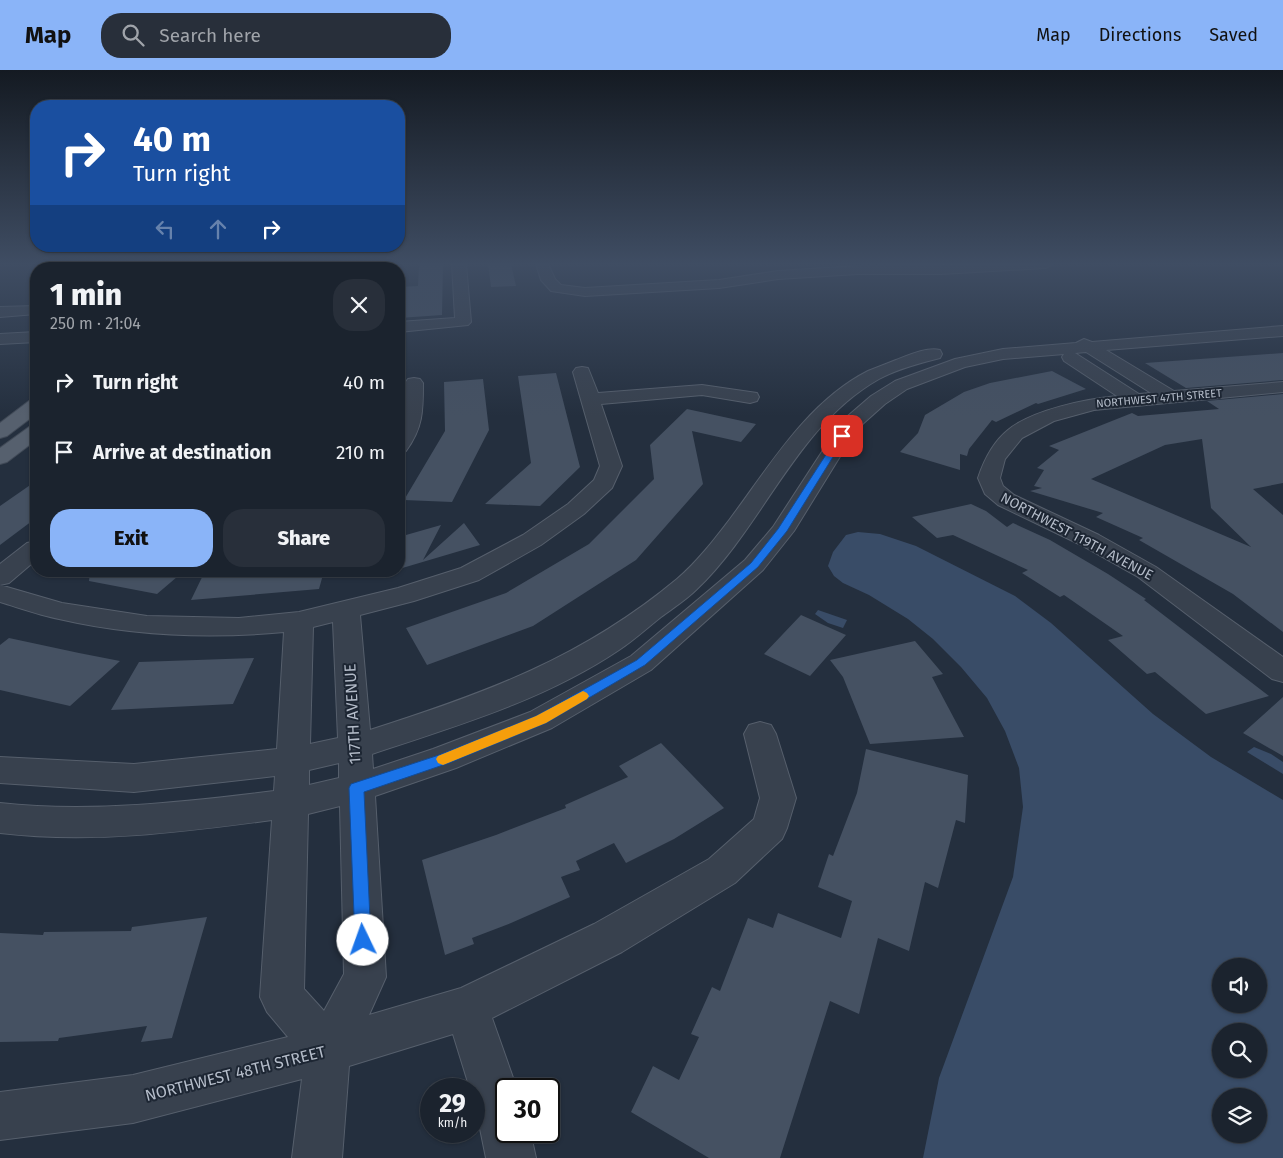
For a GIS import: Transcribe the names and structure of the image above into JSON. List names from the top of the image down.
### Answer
{
  "streets": {
    "street": [
      "NORTHWEST 47TH STREET",
      "NORTHWEST 119TH AVENUE",
      "117TH AVENUE",
      "NORTHWEST 48TH STREET"
    ]
  },
  "crossings": [
    ["NORTHWEST 47TH STREET", "NORTHWEST 119TH AVENUE"],
    ["117TH AVENUE", "NORTHWEST 48TH STREET"]
  ],
  "page": {
    "header": "Map",
    "search": "Search here",
    "nav": ["Map", "Directions", "Saved"],
    "turn": ["40 m", "Turn right"],
    "heading": ["1 min", "250 m · 21:04"],
    "list": [
      {
        "name": "Turn right",
        "value": "40 m"
      },
      {
        "name": "Arrive at destination",
        "value": "210 m"
      }
    ],
    "buttons": ["Exit", "Share"],
    "speed": "29 km/h",
    "limit": "30"
  }
}
